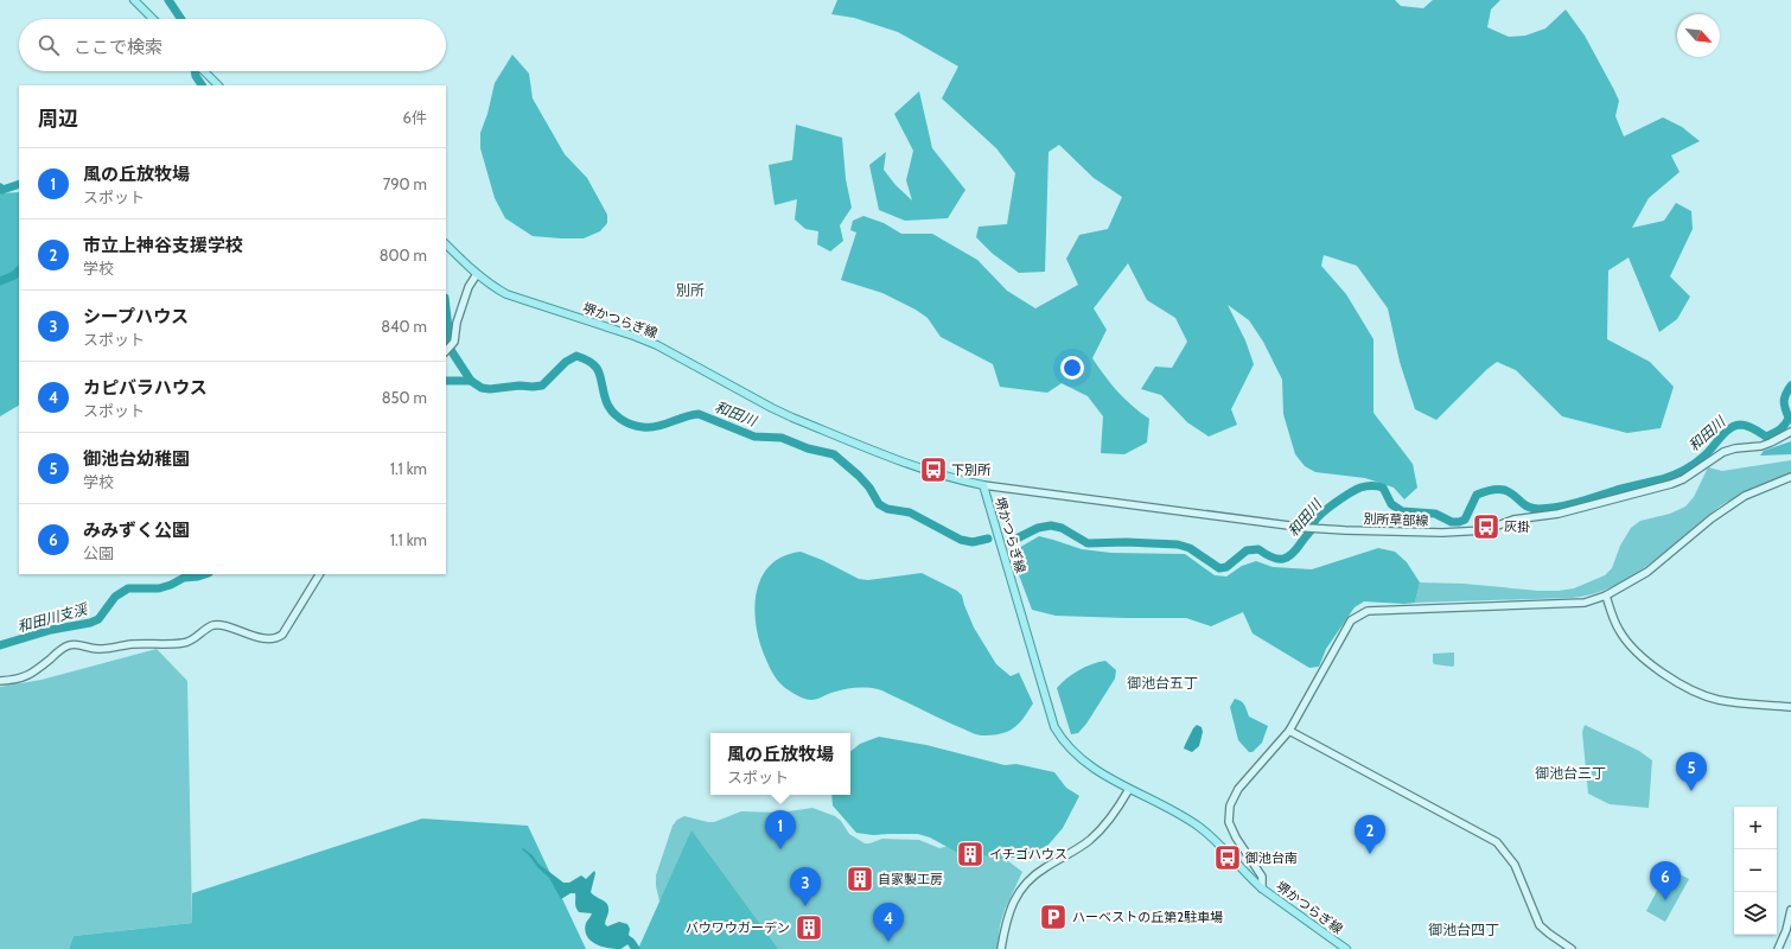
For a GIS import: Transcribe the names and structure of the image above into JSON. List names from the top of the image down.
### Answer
{
  "streets": {
    "main road": ["堺かつらぎ線"],
    "street": ["別所草部線"]
  },
  "crossings": [
    ["堺かつらぎ線", "別所草部線"]
  ],
  "districts": [
    "別所",
    "御池台五丁",
    "御池台三丁",
    "御池台四丁"
  ],
  "water": ["和田川", "和田川支渓"],
  "places": {
    "bus stop": ["下別所", "灰掛", "御池台南"],
    "building": ["イチゴハウス", "自家製工房", "バウワウガーデン"],
    "parking": ["ハーベストの丘第2駐車場"]
  },
  "north": "bottom right",
  "page": {
    "search": "ここで検索",
    "heading": ["周辺", "6件"],
    "list": [
      {
        "mark": "1",
        "name": "風の丘放牧場",
        "note": "スポット",
        "value": "790 m"
      },
      {
        "mark": "2",
        "name": "市立上神谷支援学校",
        "note": "学校",
        "value": "800 m"
      },
      {
        "mark": "3",
        "name": "シープハウス",
        "note": "スポット",
        "value": "840 m"
      },
      {
        "mark": "4",
        "name": "カピバラハウス",
        "note": "スポット",
        "value": "850 m"
      },
      {
        "mark": "5",
        "name": "御池台幼稚園",
        "note": "学校",
        "value": "1.1 km"
      },
      {
        "mark": "6",
        "name": "みみずく公園",
        "note": "公園",
        "value": "1.1 km"
      }
    ],
    "popup": ["風の丘放牧場", "スポット"],
    "pins": [
      "5",
      "1",
      "2",
      "6",
      "3",
      "4"
    ],
    "map_buttons": ["+", "−"]
  }
}
